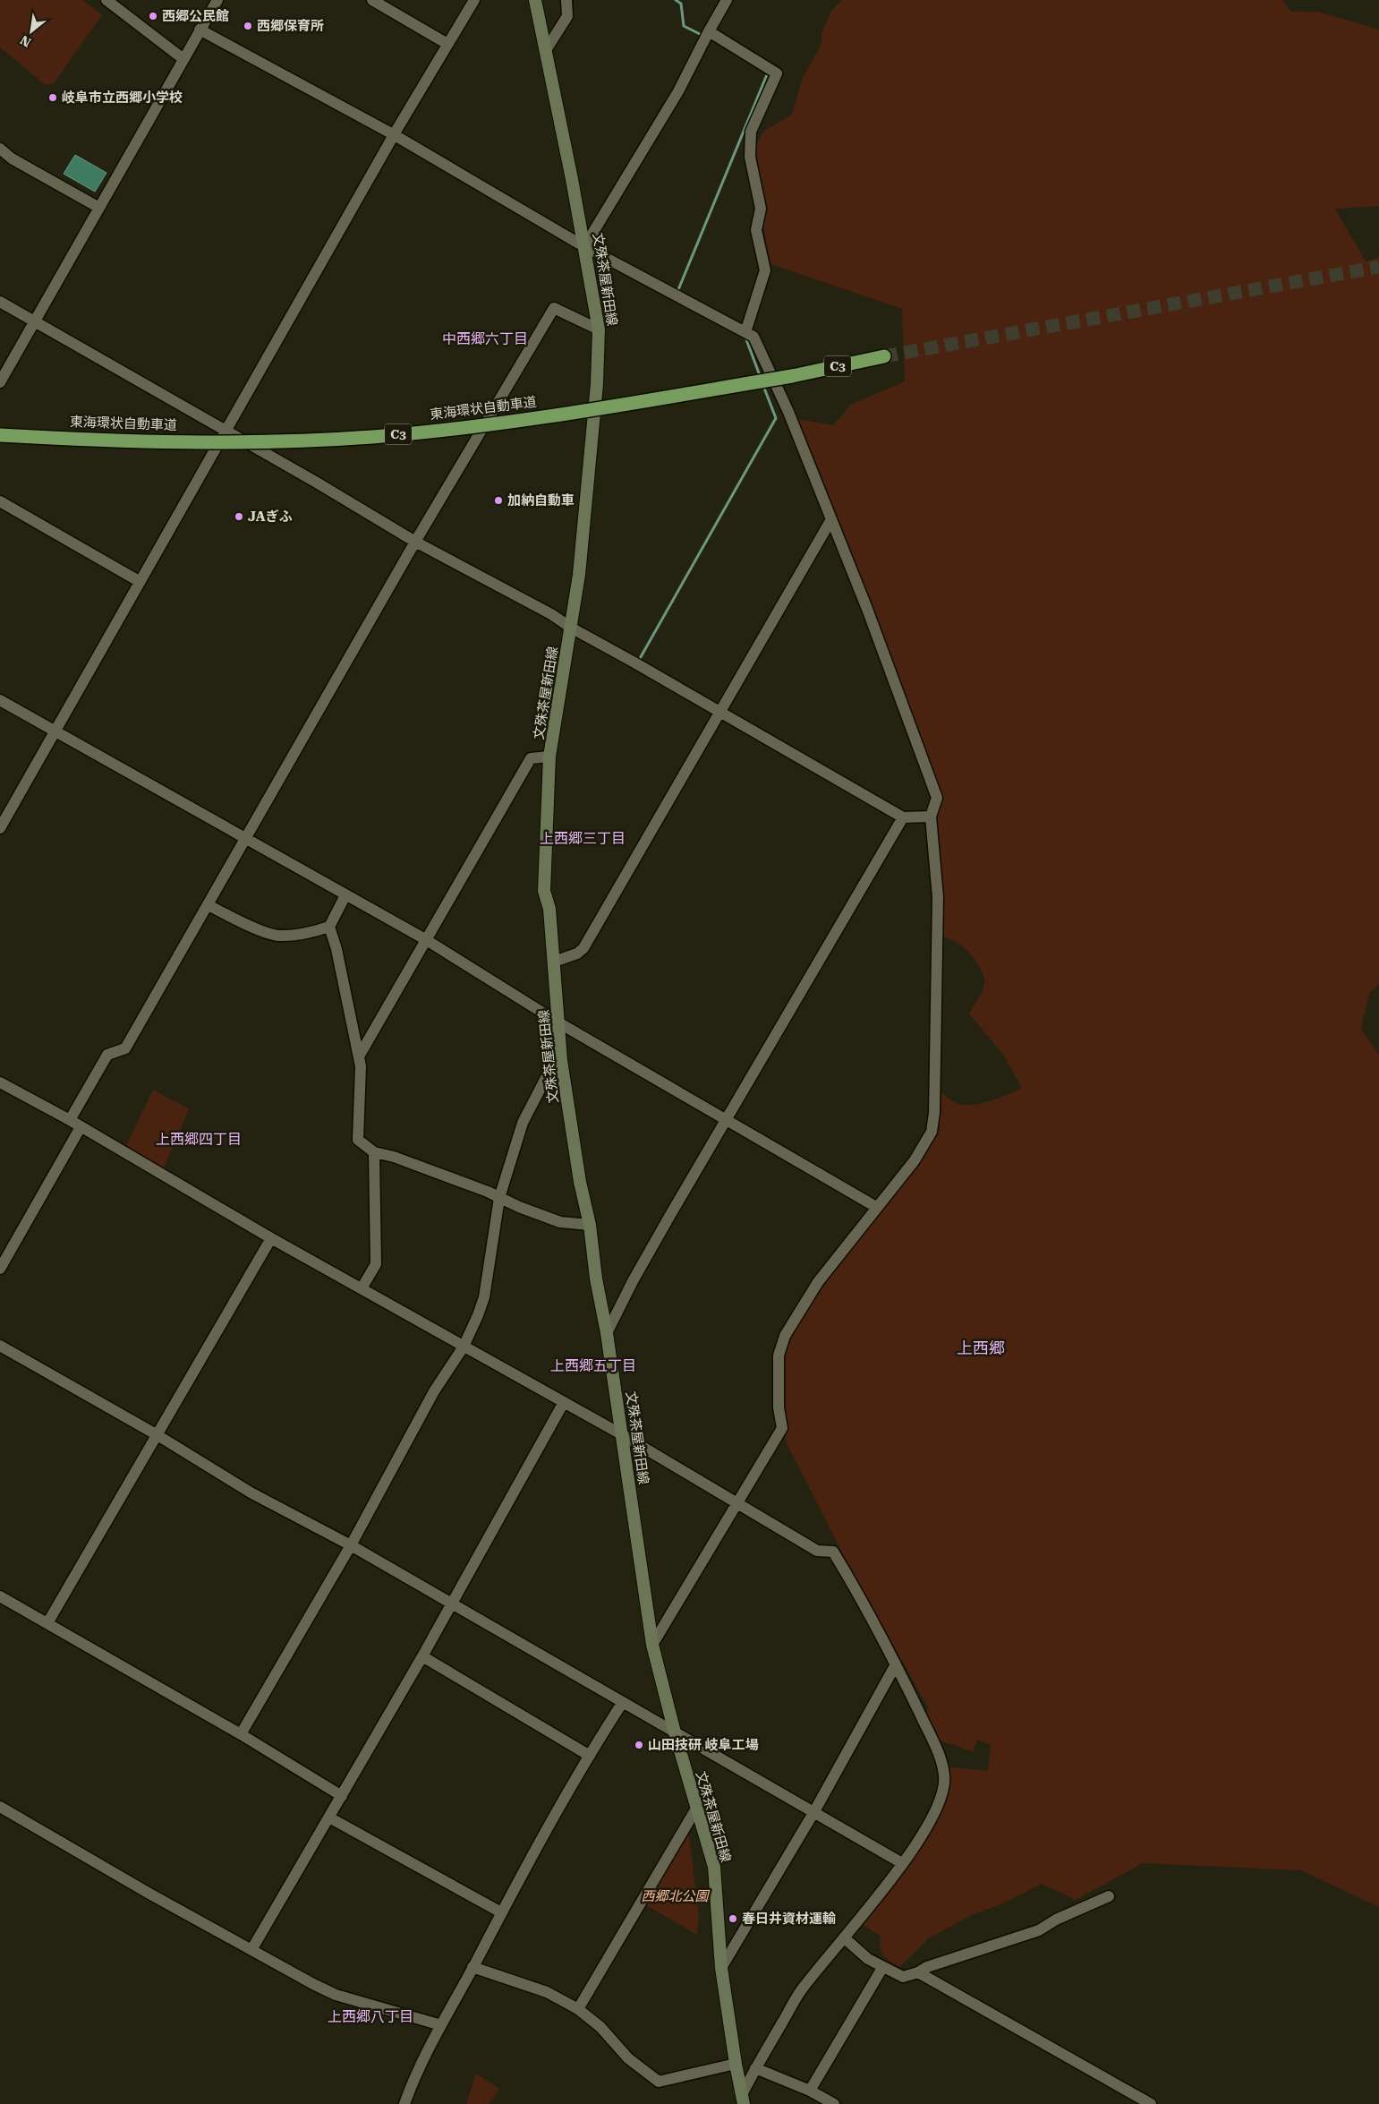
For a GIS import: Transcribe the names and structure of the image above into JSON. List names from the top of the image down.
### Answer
{
  "streets": {
    "highway": ["C3", "東海環状自動車道"],
    "main road": ["文殊茶屋新田線"]
  },
  "districts": [
    "中西郷六丁目",
    "上西郷三丁目",
    "上西郷四丁目",
    "上西郷",
    "上西郷五丁目",
    "上西郷八丁目"
  ],
  "parks": ["西郷北公園"],
  "places": [
    "西郷公民館",
    "西郷保育所",
    "岐阜市立西郷小学校",
    "加納自動車",
    "JAぎふ",
    "山田技研 岐阜工場",
    "春日井資材運輸"
  ],
  "north": "bottom left"
}
